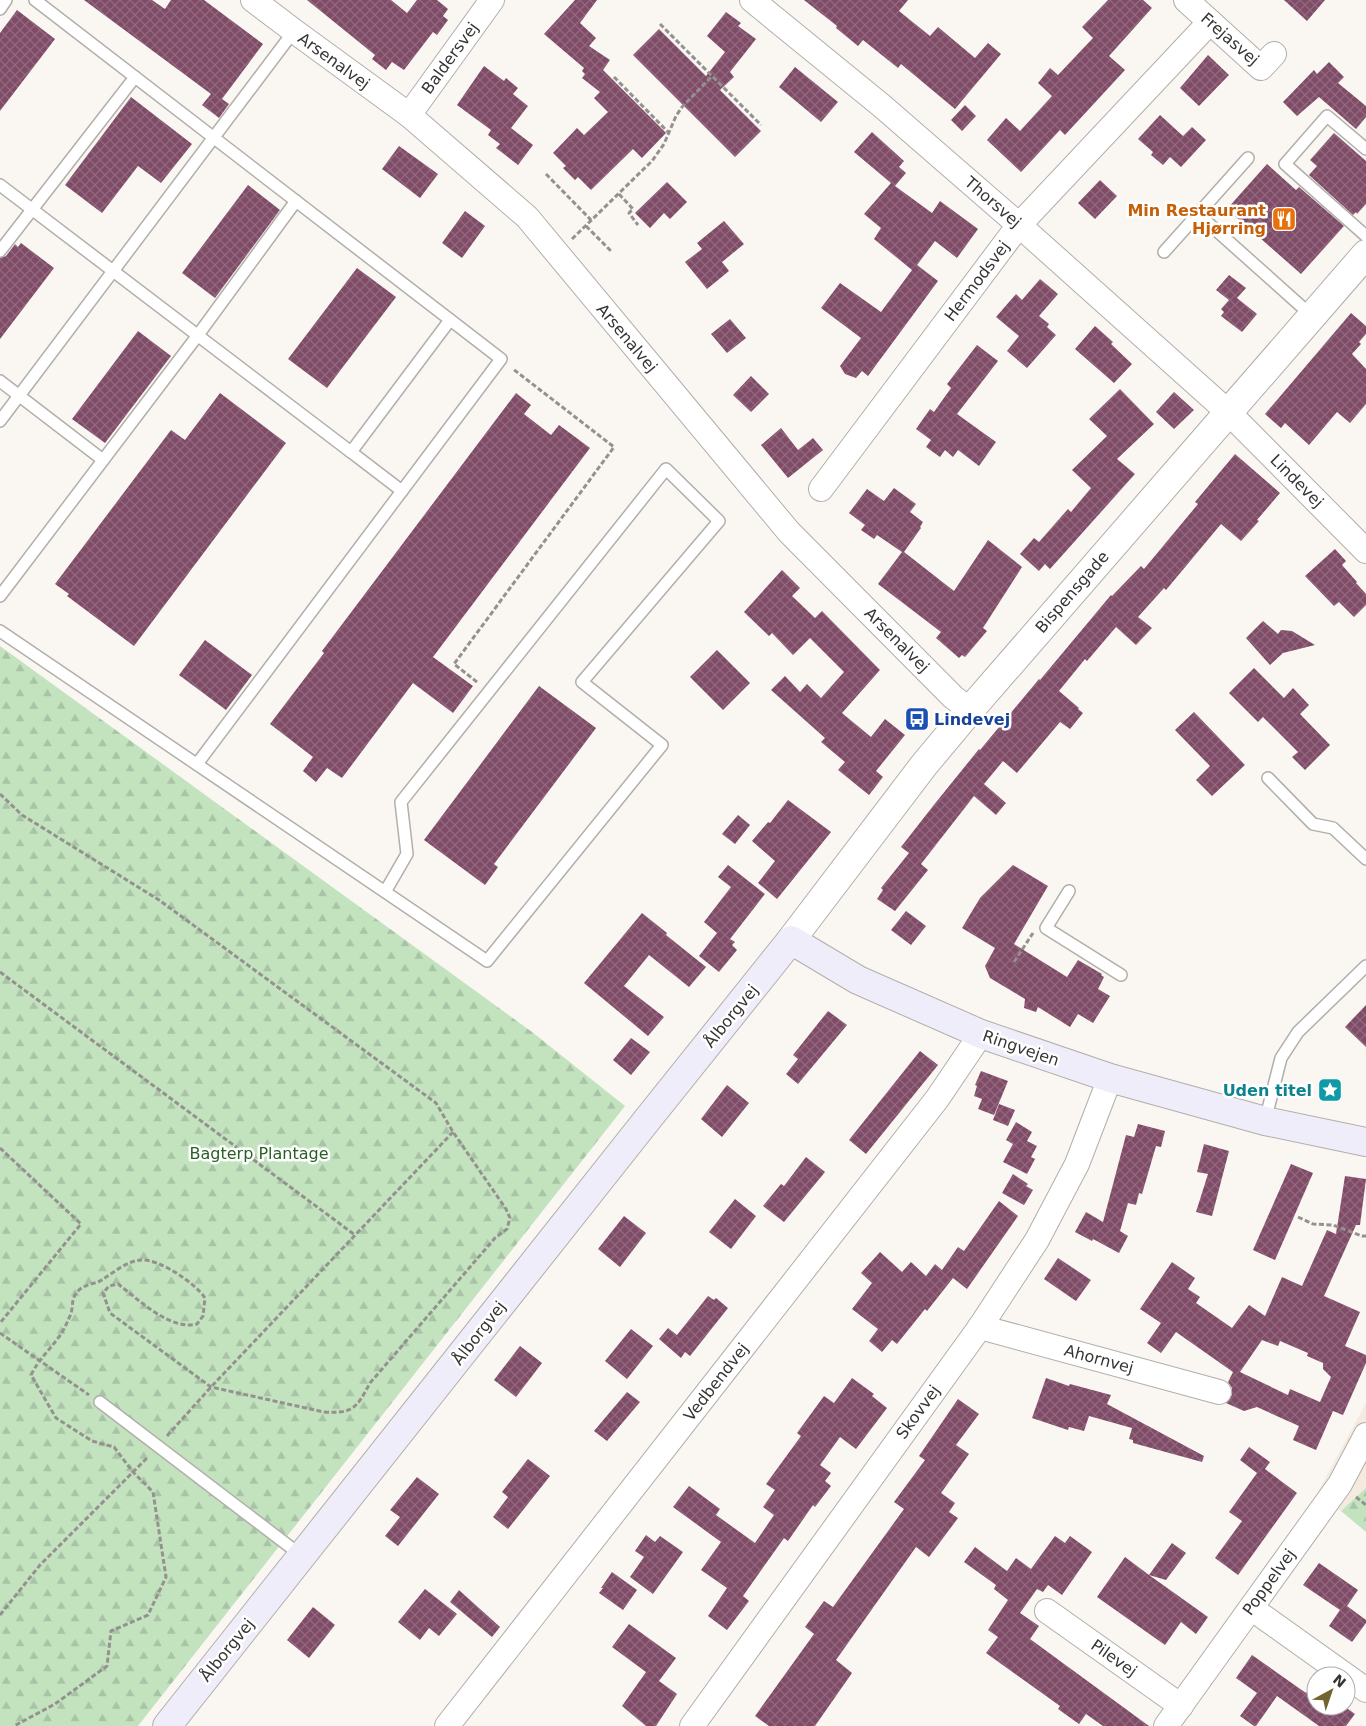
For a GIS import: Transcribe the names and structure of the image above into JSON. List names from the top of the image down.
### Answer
{
  "streets": {
    "main road": ["Ålborgvej", "Ringvejen"],
    "street": [
      "Frejasvej",
      "Baldersvej",
      "Arsenalvej",
      "Thorsvej",
      "Hermodsvej",
      "Lindevej",
      "Bispensgade",
      "Ahornvej",
      "Vedbendvej",
      "Skovvej",
      "Poppelvej",
      "Pilevej"
    ]
  },
  "crossings": [
    ["Frejasvej", "Hermodsvej"],
    ["Baldersvej", "Arsenalvej"],
    ["Arsenalvej", "Bispensgade"],
    ["Thorsvej", "Hermodsvej"],
    ["Thorsvej", "Lindevej"],
    ["Thorsvej", "Bispensgade"],
    ["Lindevej", "Bispensgade"],
    ["Bispensgade", "Ålborgvej"],
    ["Bispensgade", "Ringvejen"],
    ["Ålborgvej", "Ringvejen"],
    ["Ringvejen", "Vedbendvej"],
    ["Ringvejen", "Skovvej"],
    ["Ahornvej", "Skovvej"],
    ["Poppelvej", "Pilevej"]
  ],
  "parks": ["Bagterp Plantage"],
  "places": {
    "restaurant": ["Min Restaurant Hjørring"],
    "bus stop": ["Lindevej"],
    "place": ["Uden titel"]
  },
  "north": "top right"
}
